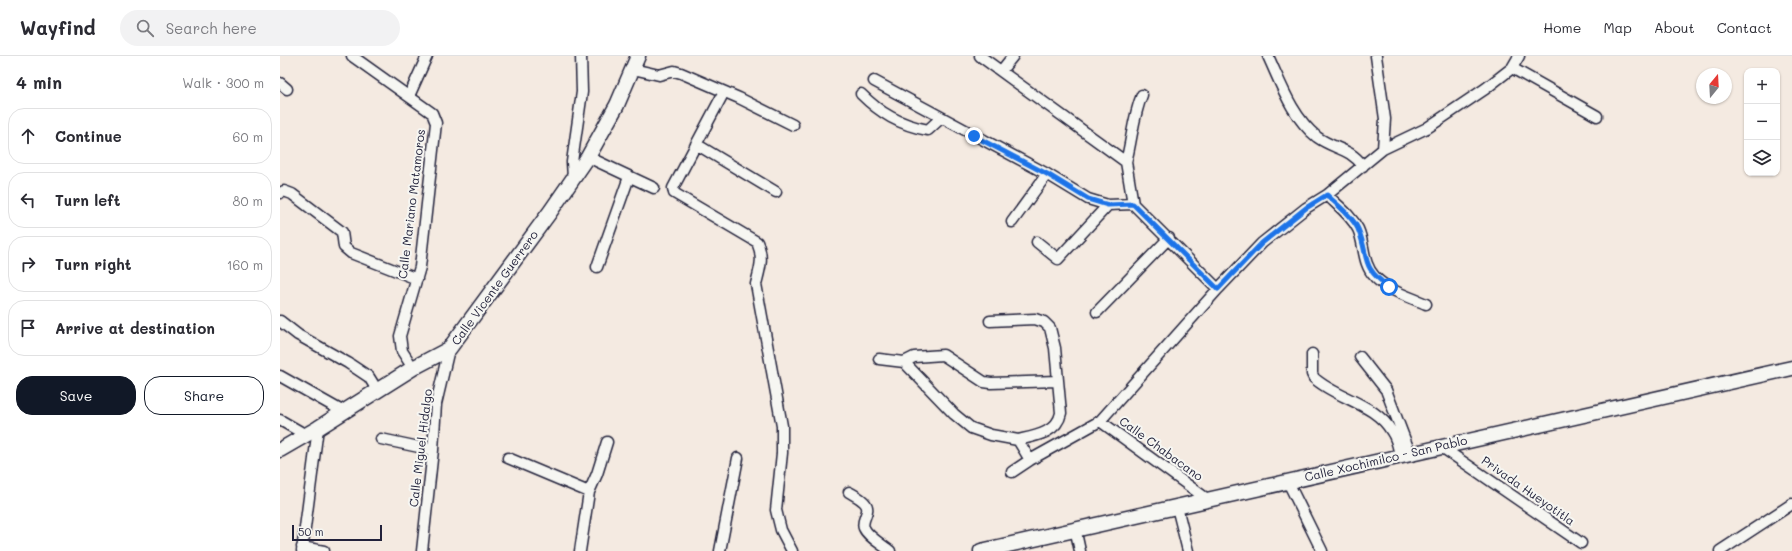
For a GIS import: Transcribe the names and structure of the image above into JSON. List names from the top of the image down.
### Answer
{
  "streets": {
    "main road": ["Calle Vicente Guerrero", "Calle Xochimilco - San Pablo"],
    "street": [
      "Calle Mariano Matamoros",
      "Calle Miguel Hidalgo",
      "Calle Chabacano",
      "Privada Hueyotitla"
    ]
  },
  "crossings": [
    ["Calle Mariano Matamoros", "Calle Vicente Guerrero"],
    ["Calle Vicente Guerrero", "Calle Miguel Hidalgo"],
    ["Calle Chabacano", "Calle Xochimilco - San Pablo"],
    ["Calle Xochimilco - San Pablo", "Privada Hueyotitla"]
  ],
  "scale_bar": "50 m",
  "north": "top",
  "page": {
    "header": "Wayfind",
    "search": "Search here",
    "nav": [
      "Home",
      "Map",
      "About",
      "Contact"
    ],
    "heading": ["4 min", "Walk · 300 m"],
    "map_buttons": ["+", "−"],
    "list": [
      ["Continue", "60 m"],
      ["Turn left", "80 m"],
      ["Turn right", "160 m"],
      "Arrive at destination"
    ],
    "buttons": ["Save", "Share"],
    "scale": "50 m"
  }
}
